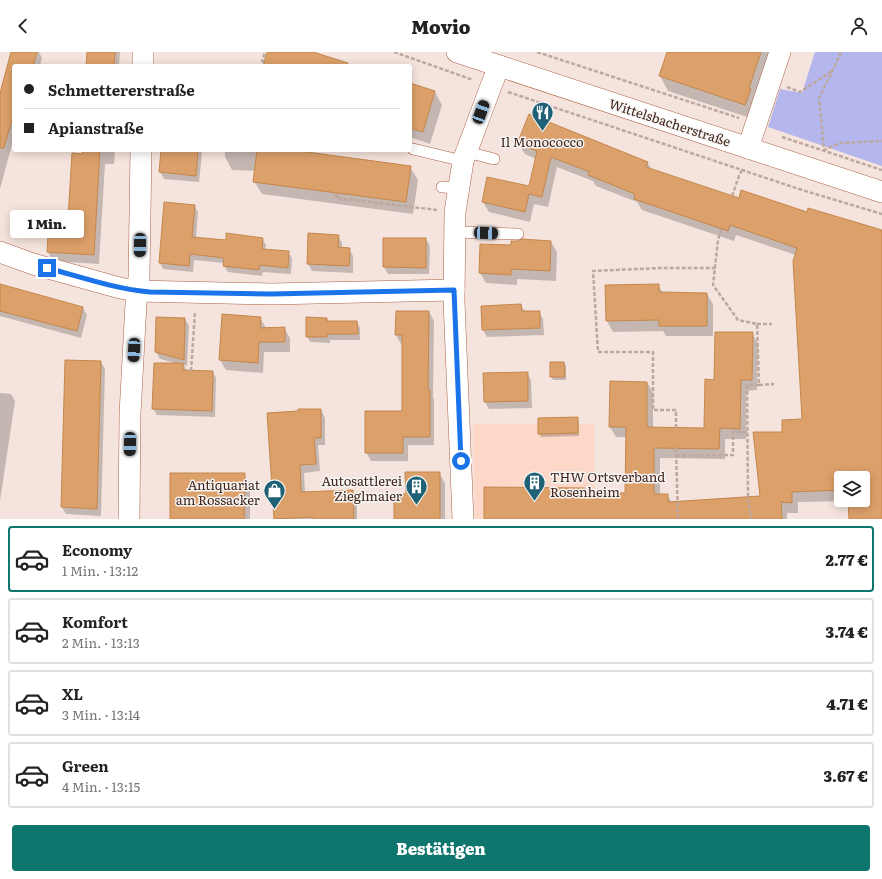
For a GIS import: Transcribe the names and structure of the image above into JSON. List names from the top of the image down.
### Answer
{
  "streets": {
    "street": ["Wittelsbacherstraße"]
  },
  "places": {
    "restaurant": ["Il Monococco"],
    "building": ["THW Ortsverband Rosenheim", "Autosattlerei Zieglmaier"],
    "shop": ["Antiquariat am Rossacker"]
  },
  "page": {
    "header": "Movio",
    "banner": ["Schmettererstraße", "Apianstraße"],
    "bubble": "1 Min.",
    "list": [
      {
        "name": "Economy",
        "note": "1 Min. · 13:12",
        "value": "2.77 €"
      },
      {
        "name": "Komfort",
        "note": "2 Min. · 13:13",
        "value": "3.74 €"
      },
      {
        "name": "XL",
        "note": "3 Min. · 13:14",
        "value": "4.71 €"
      },
      {
        "name": "Green",
        "note": "4 Min. · 13:15",
        "value": "3.67 €"
      }
    ],
    "buttons": "Bestätigen"
  }
}
